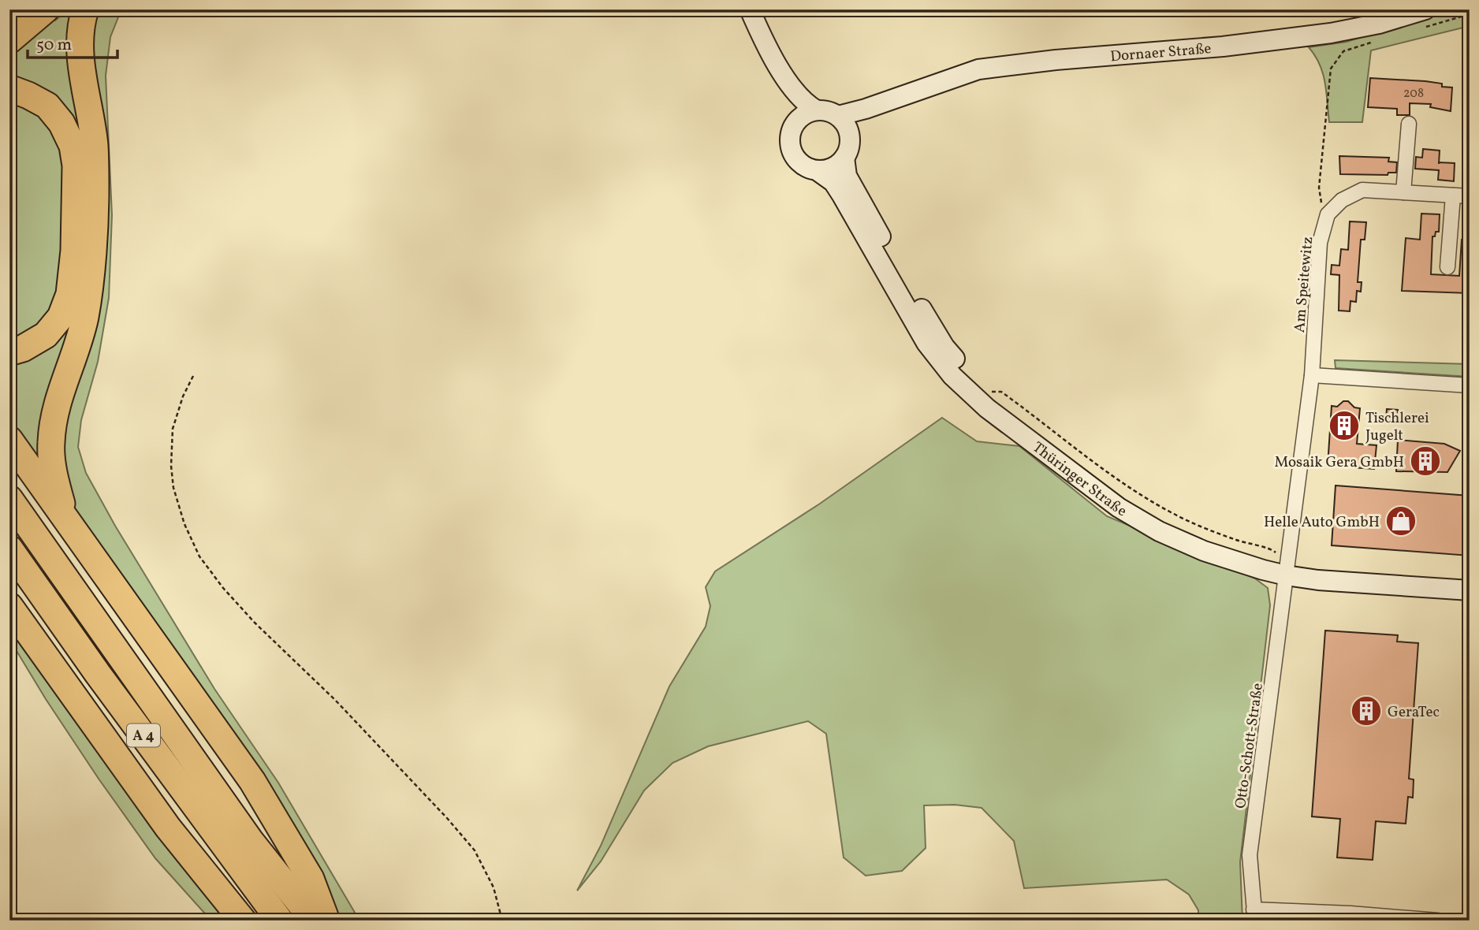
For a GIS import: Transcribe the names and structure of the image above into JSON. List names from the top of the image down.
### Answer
{
  "streets": {
    "highway": ["A 4"],
    "main road": ["Dornaer Straße", "Thüringer Straße"],
    "street": ["Am Speitewitz", "Otto-Schott-Straße"]
  },
  "crossings": [
    ["Dornaer Straße", "Thüringer Straße"],
    ["Am Speitewitz", "Thüringer Straße"],
    ["Am Speitewitz", "Otto-Schott-Straße"],
    ["Thüringer Straße", "Otto-Schott-Straße"]
  ],
  "places": {
    "building": ["Tischlerei Jugelt", "Mosaik Gera GmbH", "GeraTec"],
    "shop": ["Helle Auto GmbH"]
  },
  "house_numbers": ["208"],
  "scale_bar": "50 m"
}
